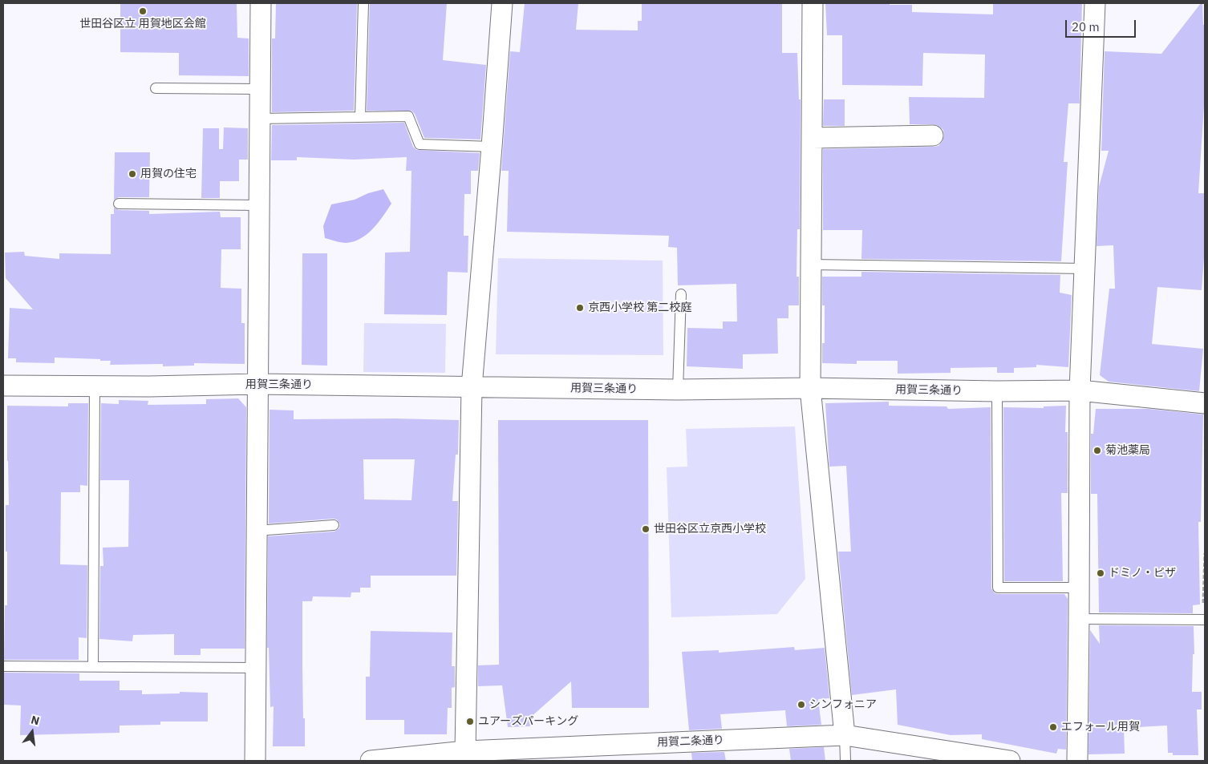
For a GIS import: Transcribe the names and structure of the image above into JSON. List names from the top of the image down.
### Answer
{
  "streets": {
    "street": ["用賀三条通り", "用賀二条通り"]
  },
  "places": [
    "世田谷区立 用賀地区会館",
    "用賀の住宅",
    "京西小学校 第二校庭",
    "菊池薬局",
    "世田谷区立京西小学校",
    "ドミノ・ピザ",
    "シンフォニア",
    "ユアーズパーキング",
    "エフォール用賀"
  ],
  "scale_bar": "20 m",
  "north": "top"
}
